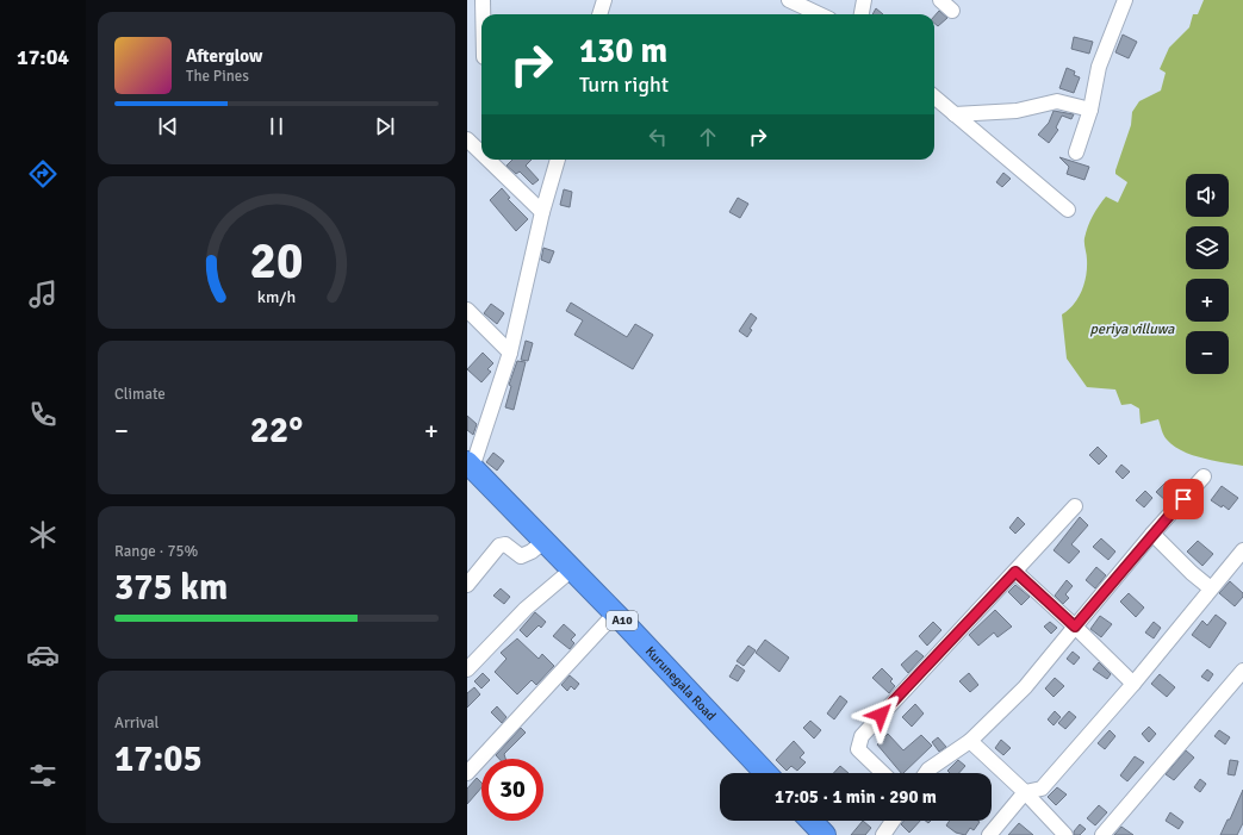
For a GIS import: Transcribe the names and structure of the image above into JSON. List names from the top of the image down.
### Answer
{
  "streets": {
    "highway": ["A10", "Kurunegala Road"]
  },
  "water": ["periya villuwa"],
  "page": {
    "tabs": "17:04",
    "turn": ["130 m", "Turn right"],
    "song": ["Afterglow", "The Pines"],
    "map_buttons": ["+", "−"],
    "tile": [
      "Climate",
      ["Range · 75%", "375 km"],
      ["Arrival", "17:05"]
    ],
    "heat": ["−", "22°", "+"],
    "limit": "30",
    "trip": "17:05 · 1 min · 290 m",
    "gauge": ["20", "km/h"]
  }
}
